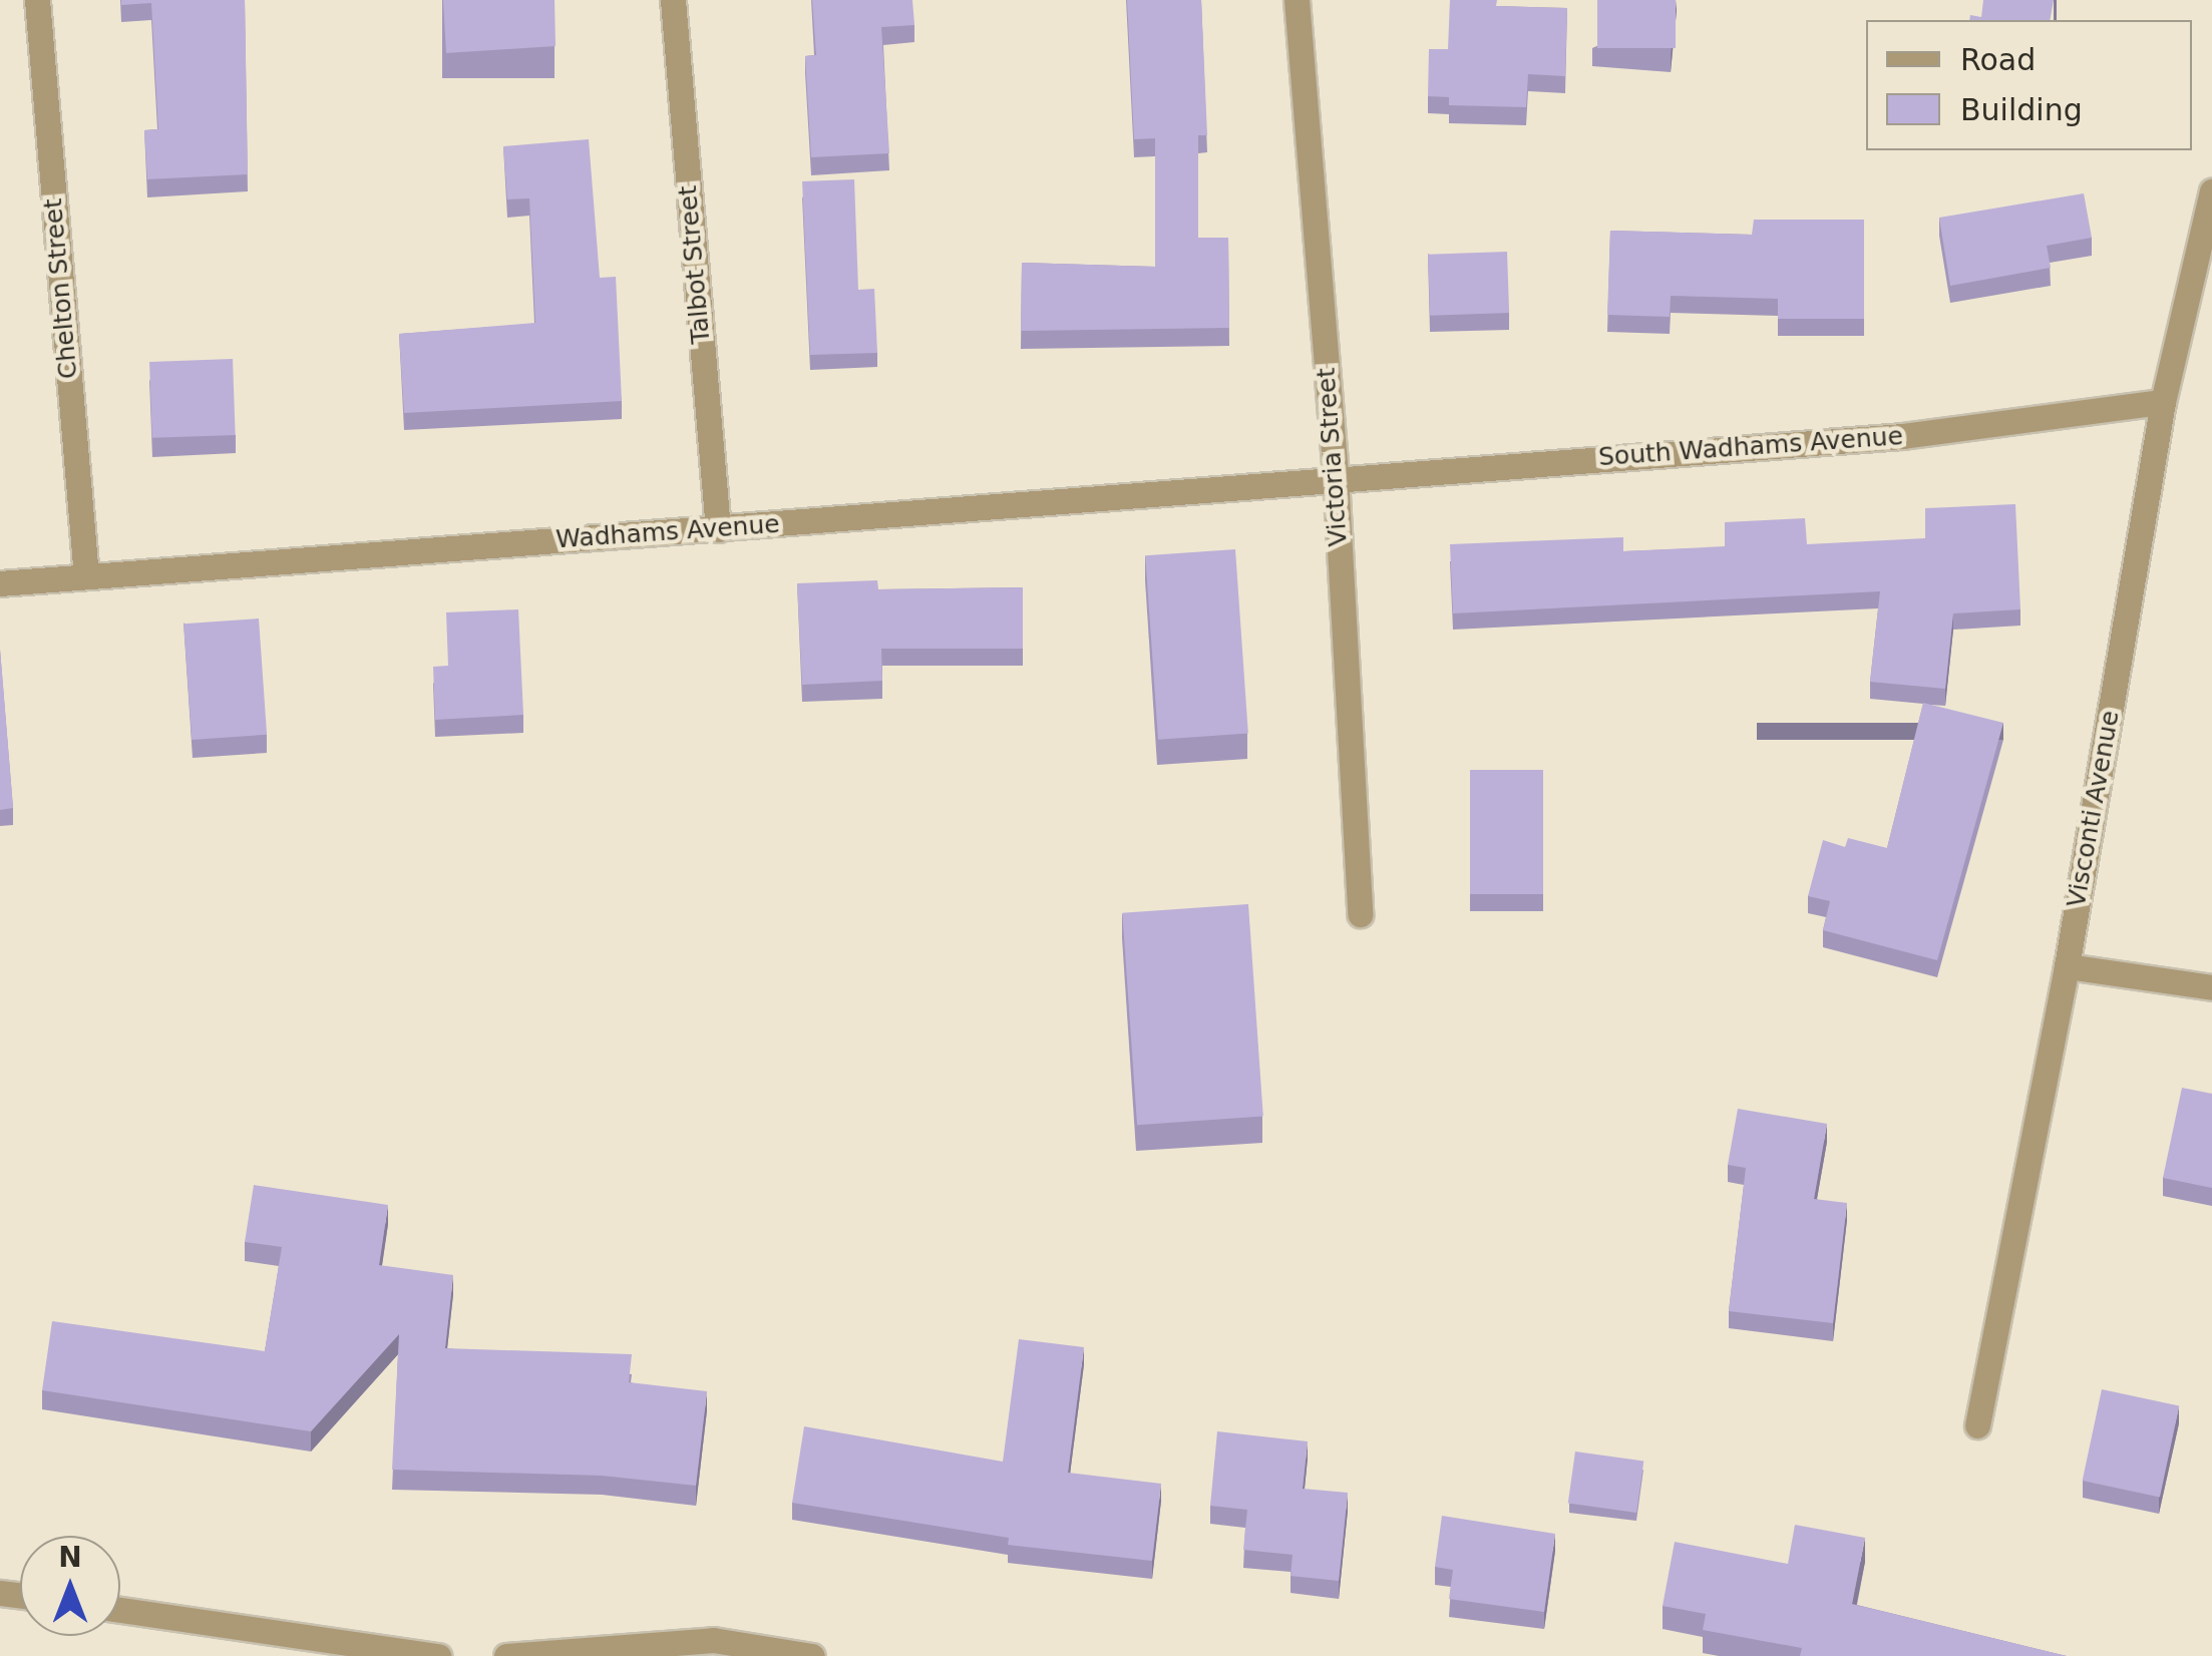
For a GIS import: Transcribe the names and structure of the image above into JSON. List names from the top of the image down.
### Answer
{
  "streets": {
    "street": [
      "Talbot Street",
      "Chelton Street",
      "South Wadhams Avenue",
      "Victoria Street",
      "Wadhams Avenue",
      "Visconti Avenue"
    ]
  },
  "crossings": [
    ["Talbot Street", "Wadhams Avenue"],
    ["Chelton Street", "Wadhams Avenue"],
    ["South Wadhams Avenue", "Victoria Street"],
    ["South Wadhams Avenue", "Wadhams Avenue"],
    ["South Wadhams Avenue", "Visconti Avenue"],
    ["Victoria Street", "Wadhams Avenue"]
  ],
  "legend": ["Road", "Building"],
  "north": "top"
}
